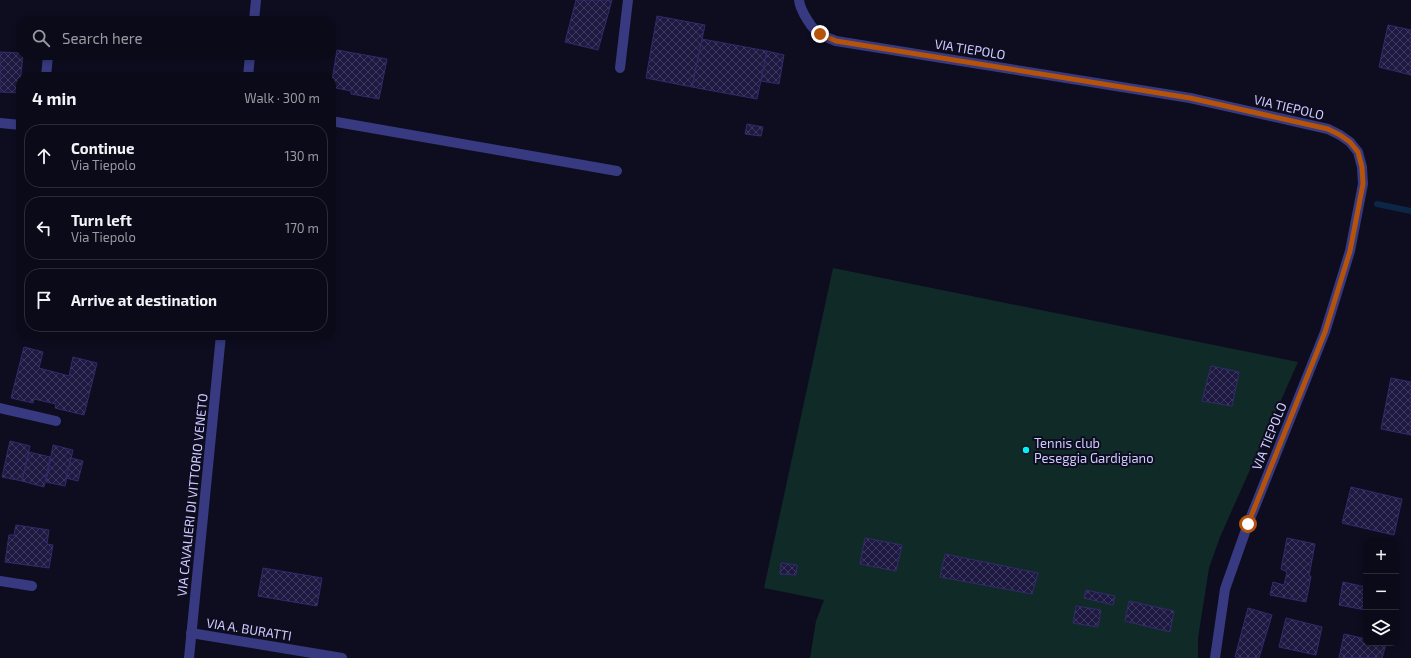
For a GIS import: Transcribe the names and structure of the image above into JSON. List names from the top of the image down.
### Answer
{
  "streets": {
    "street": ["VIA TIEPOLO", "VIA CAVALIERI DI VITTORIO VENETO", "VIA A. BURATTI"]
  },
  "crossings": [
    ["VIA CAVALIERI DI VITTORIO VENETO", "VIA A. BURATTI"]
  ],
  "places": ["Tennis club Peseggia Gardigiano"],
  "page": {
    "search": "Search here",
    "heading": ["4 min", "Walk · 300 m"],
    "list": [
      ["Continue", "Via Tiepolo", "130 m"],
      ["Turn left", "Via Tiepolo", "170 m"],
      "Arrive at destination"
    ],
    "map_buttons": ["+", "−"]
  }
}
